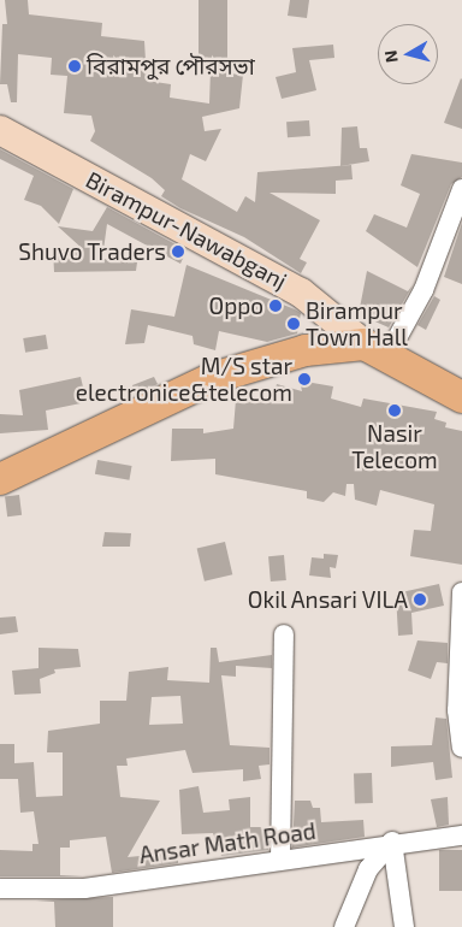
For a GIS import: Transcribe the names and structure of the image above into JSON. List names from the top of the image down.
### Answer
{
  "streets": {
    "main road": ["Birampur-Nawabganj"],
    "street": ["Ansar Math Road"]
  },
  "places": [
    "বিরামপুর পৌরসভা",
    "Shuvo Traders",
    "Oppo",
    "Birampur Town Hall",
    "M/S star electronice&telecom",
    "Nasir Telecom",
    "Okil Ansari VILA"
  ],
  "north": "left"
}
